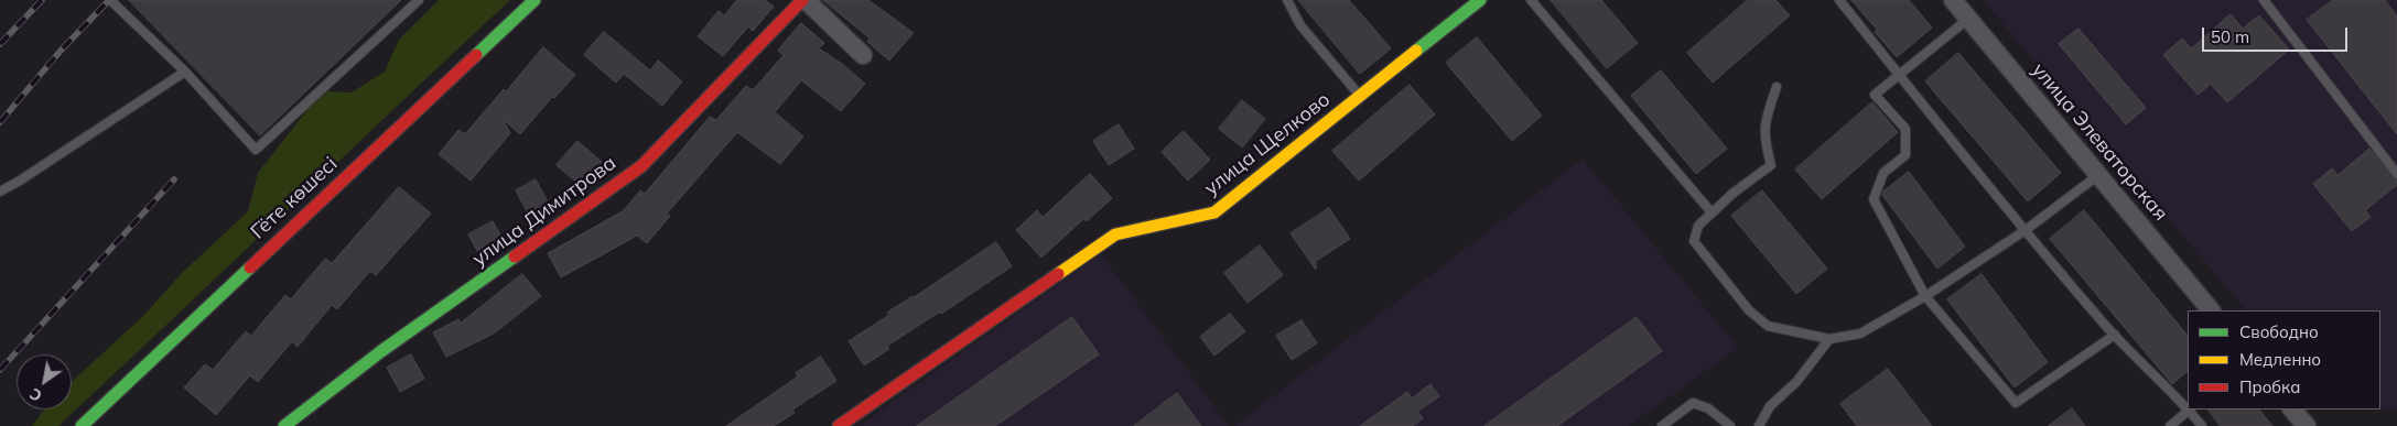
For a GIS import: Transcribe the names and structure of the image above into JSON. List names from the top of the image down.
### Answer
{
  "streets": {
    "street": [
      "улица Элеваторская",
      "улица Щелково",
      "Гёте көшесі",
      "улица Димитрова"
    ]
  },
  "legend": ["Свободно", "Медленно", "Пробка"],
  "scale_bar": "50 m",
  "north": "bottom left"
}
